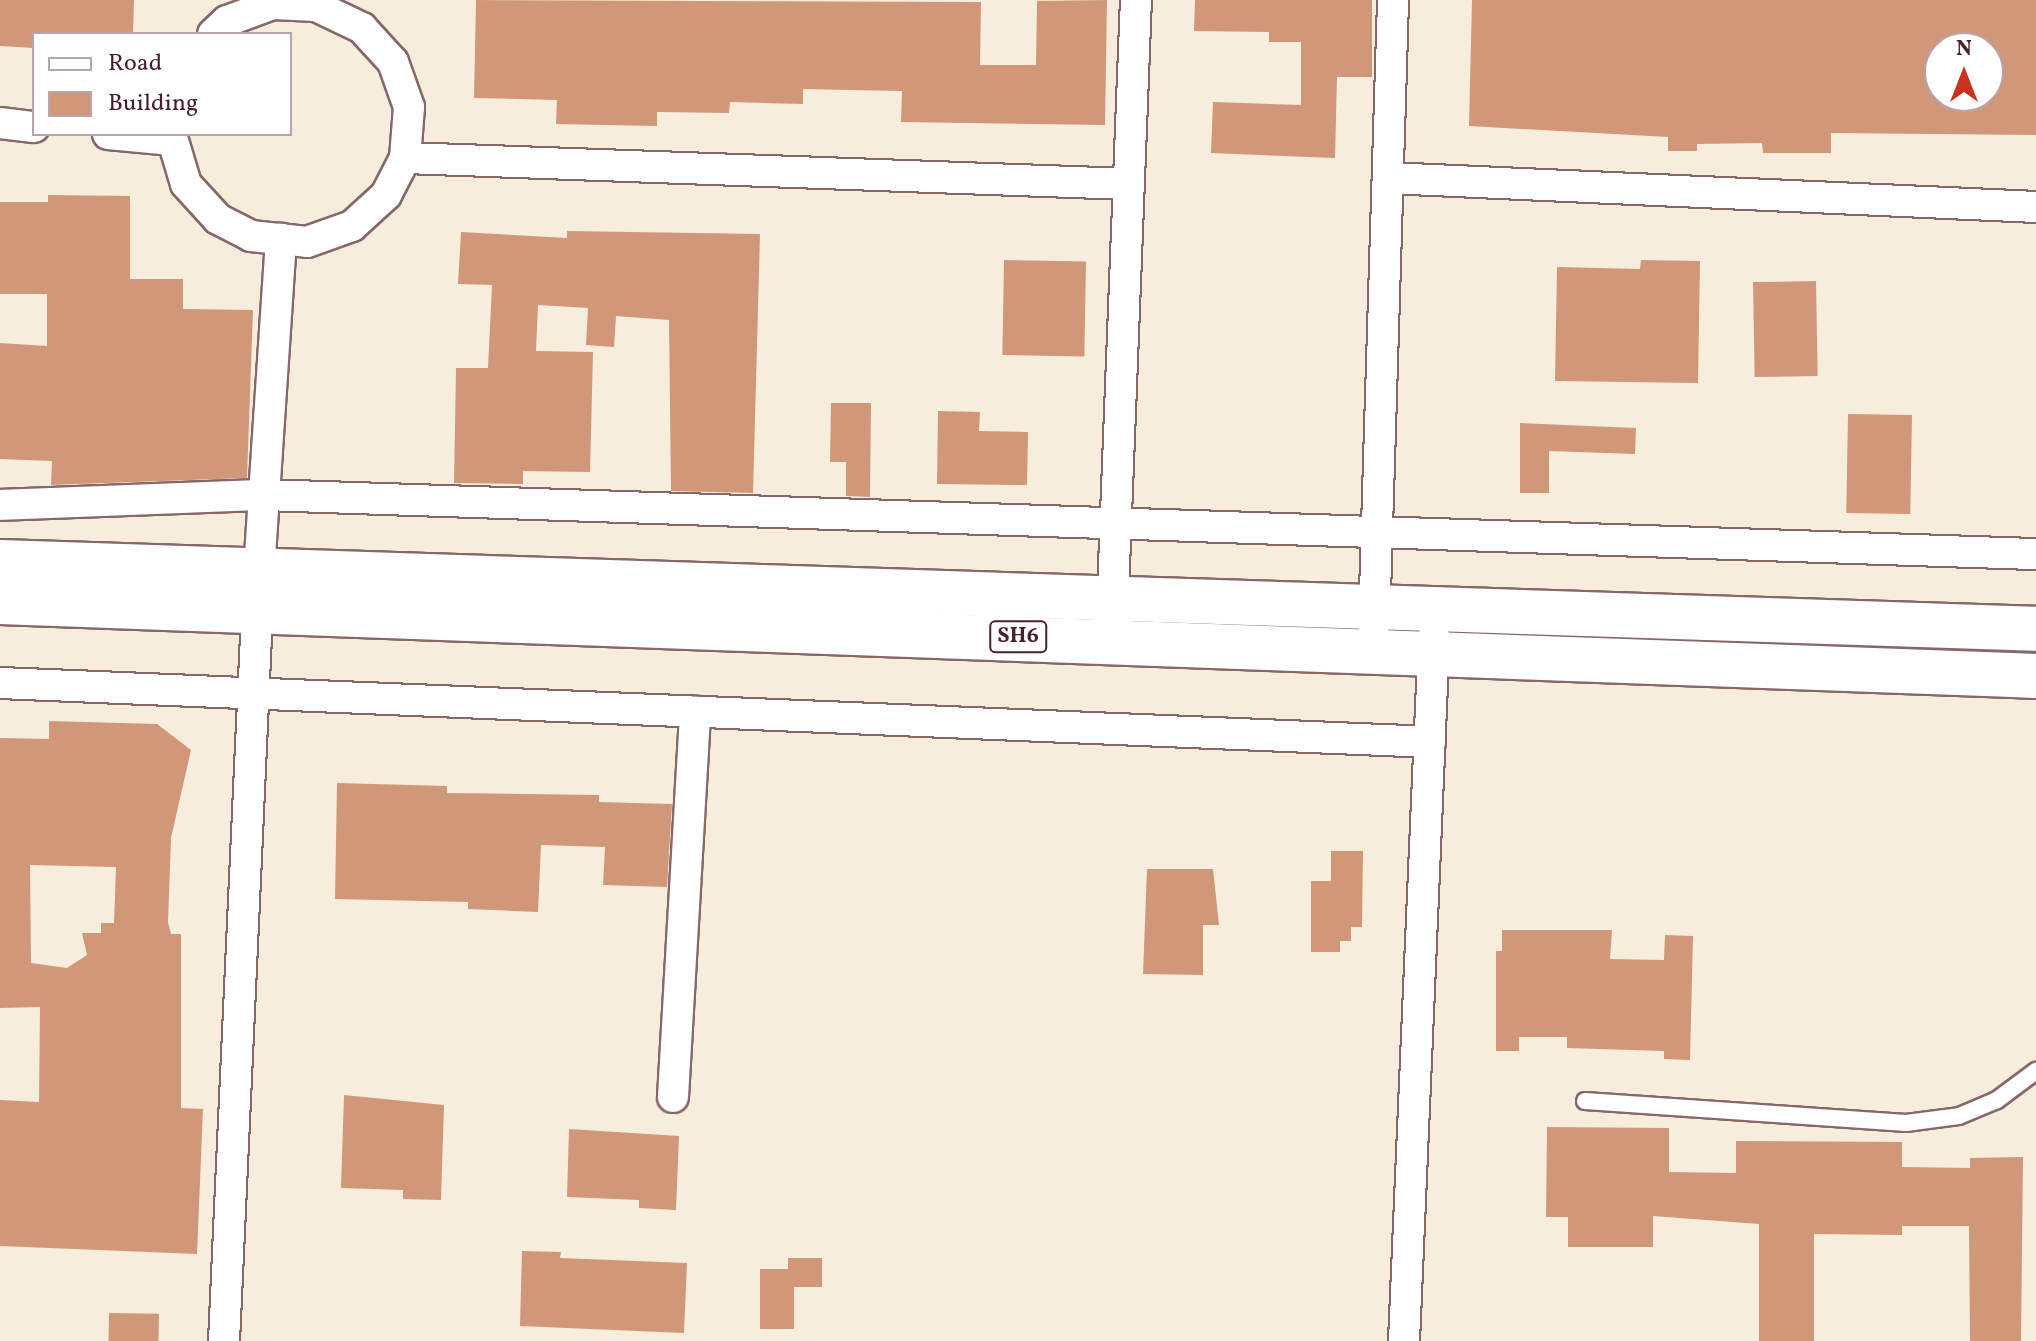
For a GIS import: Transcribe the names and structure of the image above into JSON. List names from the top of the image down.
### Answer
{
  "streets": {
    "main road": ["SH6"]
  },
  "legend": ["Road", "Building"],
  "north": "top"
}
